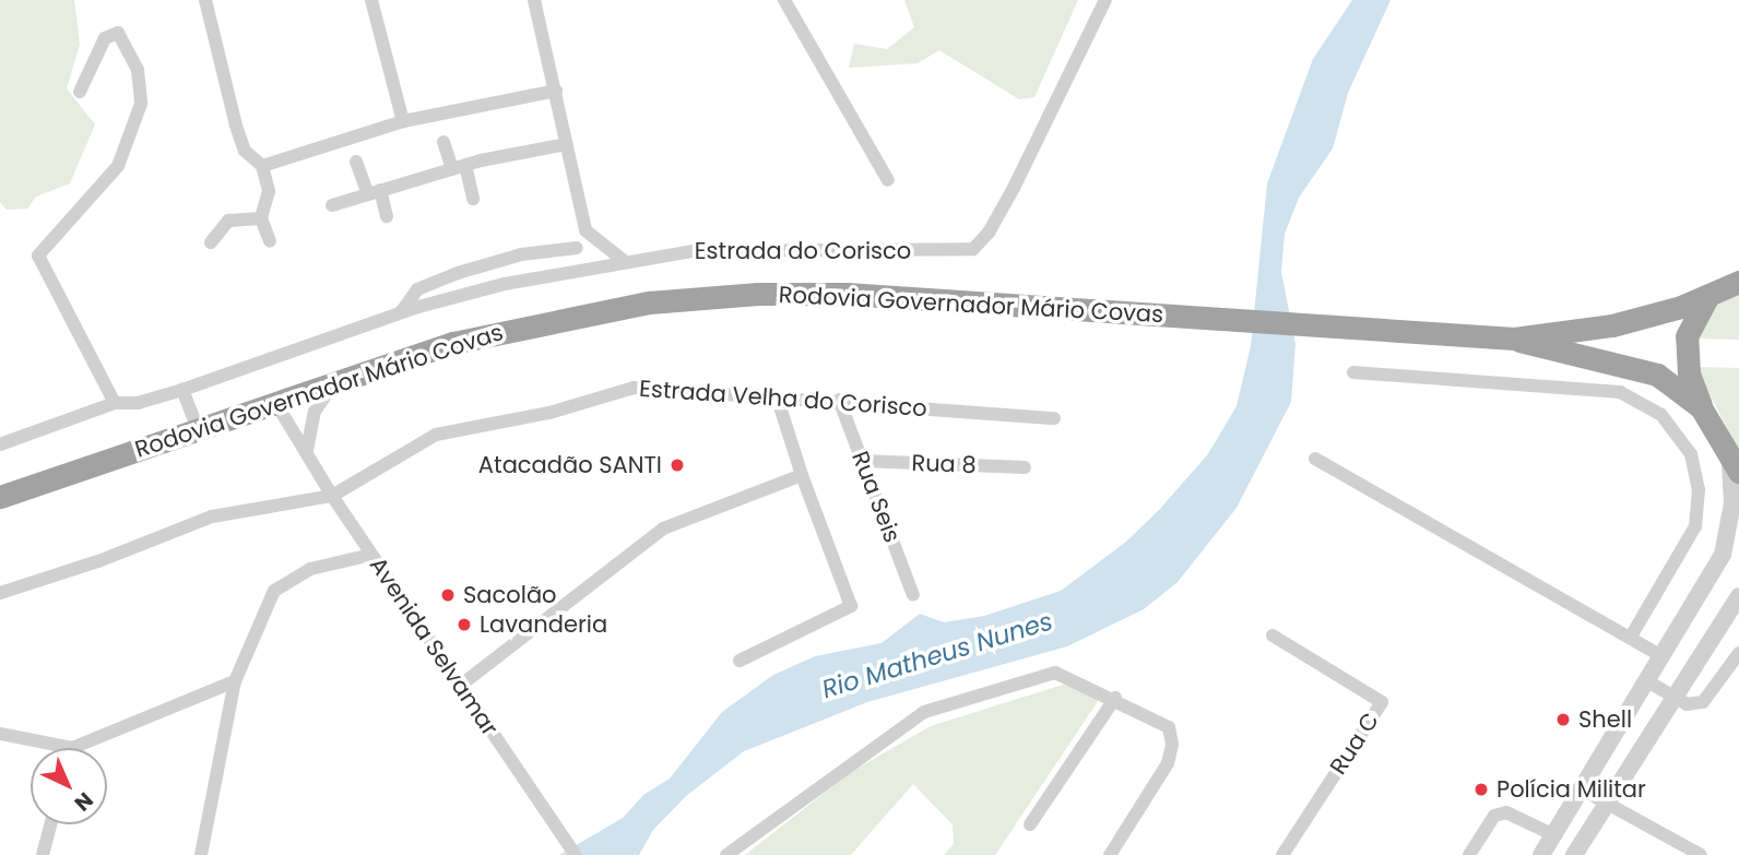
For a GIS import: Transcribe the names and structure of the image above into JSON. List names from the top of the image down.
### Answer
{
  "streets": {
    "highway": ["Rodovia Governador Mário Covas"],
    "street": [
      "Estrada do Corisco",
      "Estrada Velha do Corisco",
      "Rua 8",
      "Rua Seis",
      "Avenida Selvamar",
      "Rua C"
    ]
  },
  "crossings": [
    ["Rodovia Governador Mário Covas", "Avenida Selvamar"],
    ["Estrada Velha do Corisco", "Rua Seis"],
    ["Estrada Velha do Corisco", "Avenida Selvamar"],
    ["Rua 8", "Rua Seis"]
  ],
  "water": ["Rio Matheus Nunes"],
  "places": [
    "Atacadão SANTI",
    "Sacolão",
    "Lavanderia",
    "Shell",
    "Polícia Militar"
  ],
  "north": "bottom right"
}
